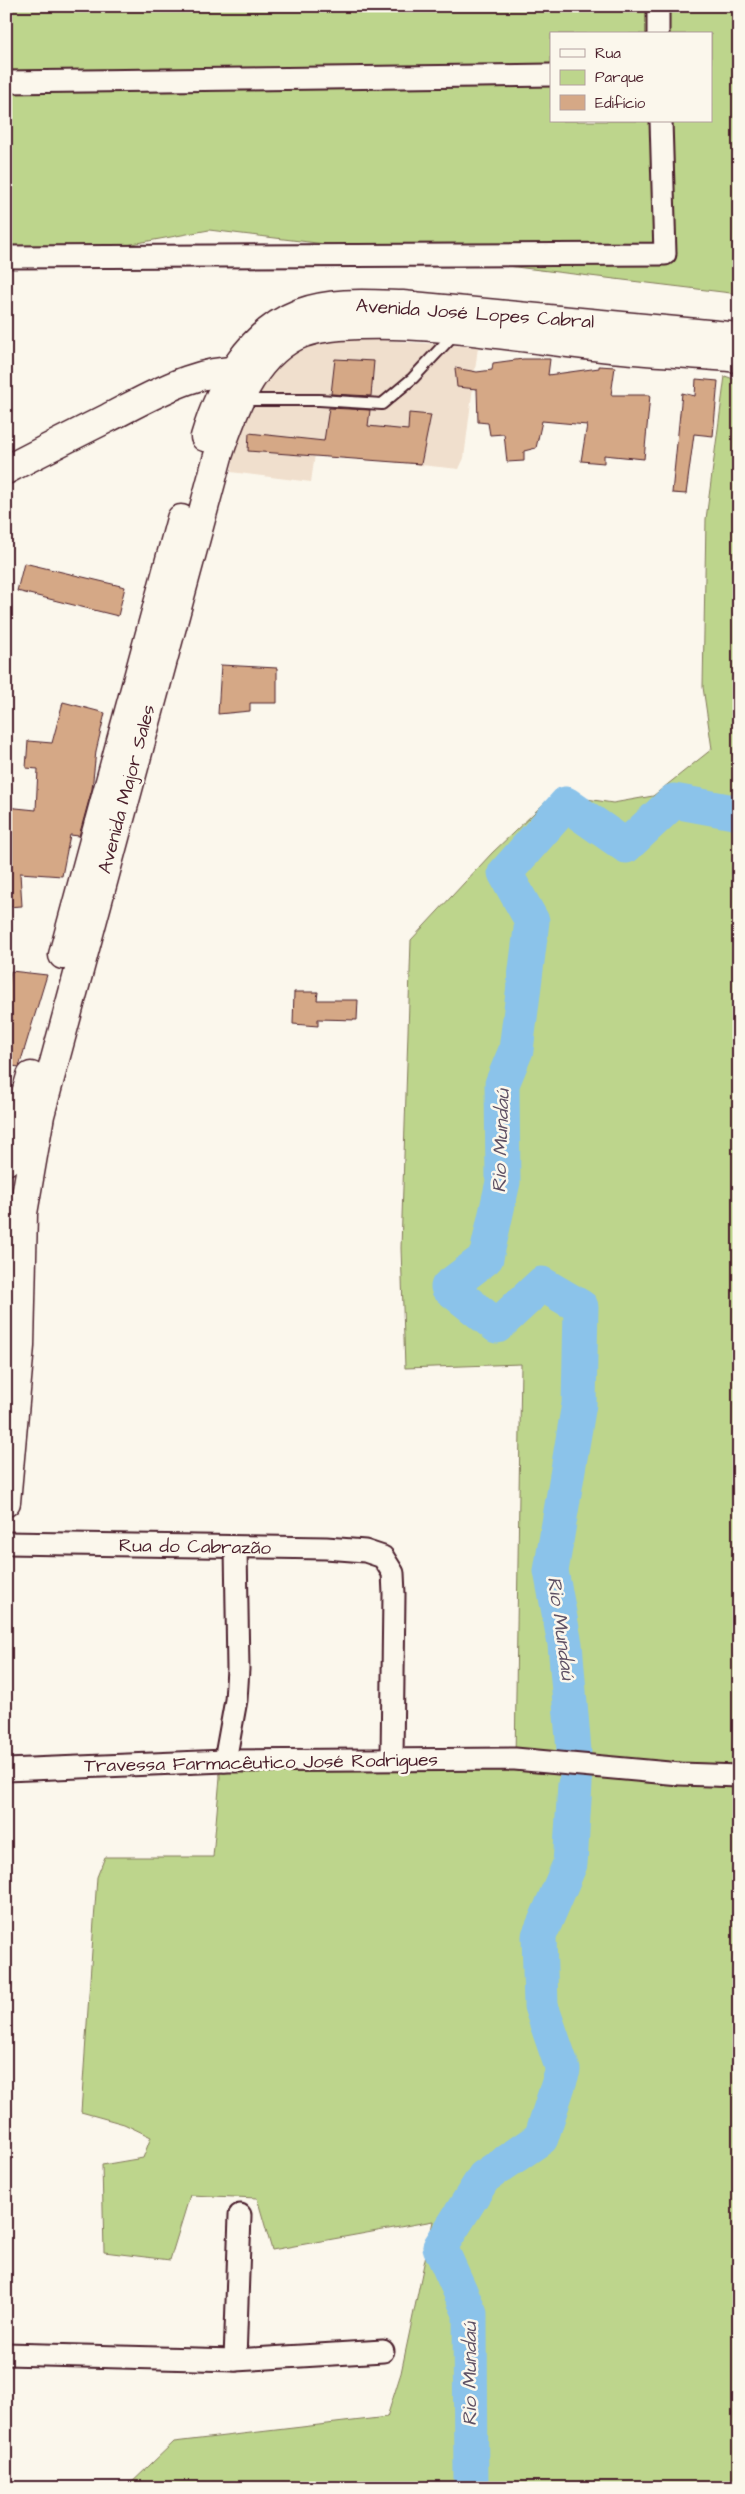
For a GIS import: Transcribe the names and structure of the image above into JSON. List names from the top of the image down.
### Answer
{
  "streets": {
    "main road": ["Avenida José Lopes Cabral", "Avenida Major Sales"],
    "street": ["Rua do Cabrazão", "Travessa Farmacêutico José Rodrigues"]
  },
  "crossings": [
    ["Avenida José Lopes Cabral", "Avenida Major Sales"],
    ["Rua do Cabrazão", "Travessa Farmacêutico José Rodrigues"]
  ],
  "water": ["Rio Mundaú"],
  "legend": ["Rua", "Parque", "Edifício"]
}
